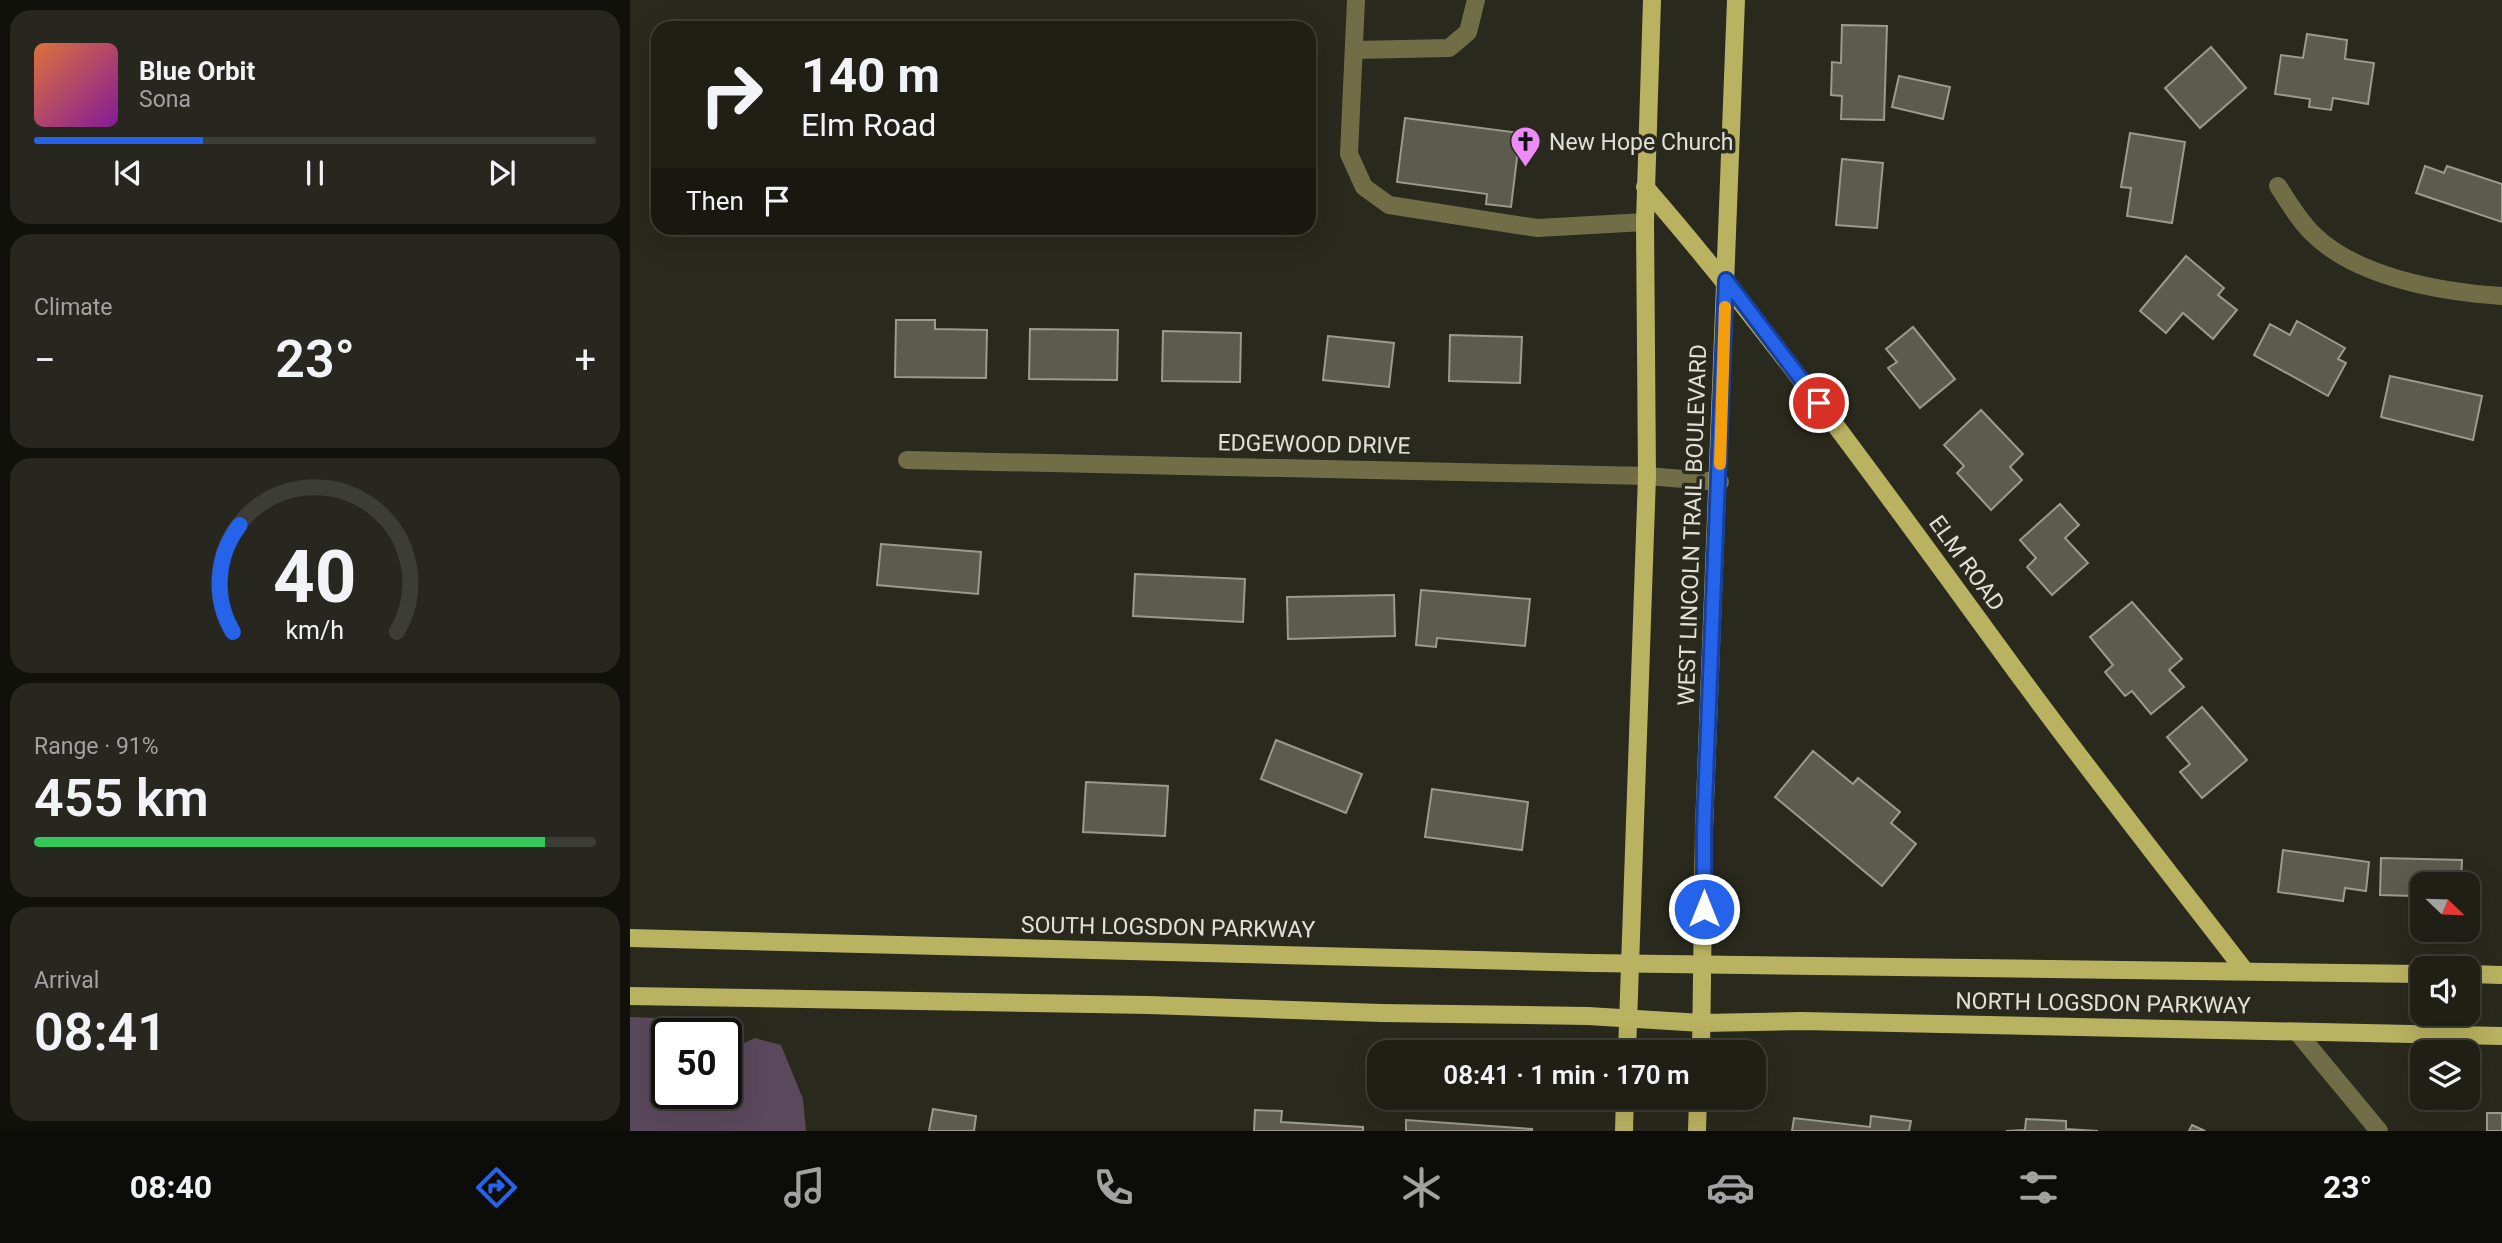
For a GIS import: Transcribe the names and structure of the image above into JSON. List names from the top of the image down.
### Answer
{
  "streets": {
    "main road": [
      "WEST LINCOLN TRAIL BOULEVARD",
      "ELM ROAD",
      "SOUTH LOGSDON PARKWAY",
      "NORTH LOGSDON PARKWAY"
    ],
    "street": ["EDGEWOOD DRIVE"]
  },
  "crossings": [
    ["EDGEWOOD DRIVE", "WEST LINCOLN TRAIL BOULEVARD"],
    ["WEST LINCOLN TRAIL BOULEVARD", "ELM ROAD"],
    ["WEST LINCOLN TRAIL BOULEVARD", "SOUTH LOGSDON PARKWAY"],
    ["WEST LINCOLN TRAIL BOULEVARD", "NORTH LOGSDON PARKWAY"],
    ["ELM ROAD", "NORTH LOGSDON PARKWAY"],
    ["SOUTH LOGSDON PARKWAY", "NORTH LOGSDON PARKWAY"]
  ],
  "places": {
    "church": ["New Hope Church"]
  },
  "north": "bottom right",
  "page": {
    "turn": ["140 m", "Elm Road"],
    "song": ["Blue Orbit", "Sona"],
    "then": "Then",
    "tile": [
      "Climate",
      ["Range · 91%", "455 km"],
      ["Arrival", "08:41"]
    ],
    "heat": ["−", "23°", "+"],
    "limit": "50",
    "trip": "08:41 · 1 min · 170 m",
    "tabs": ["08:40", "23°"],
    "gauge": ["40", "km/h"]
  }
}
